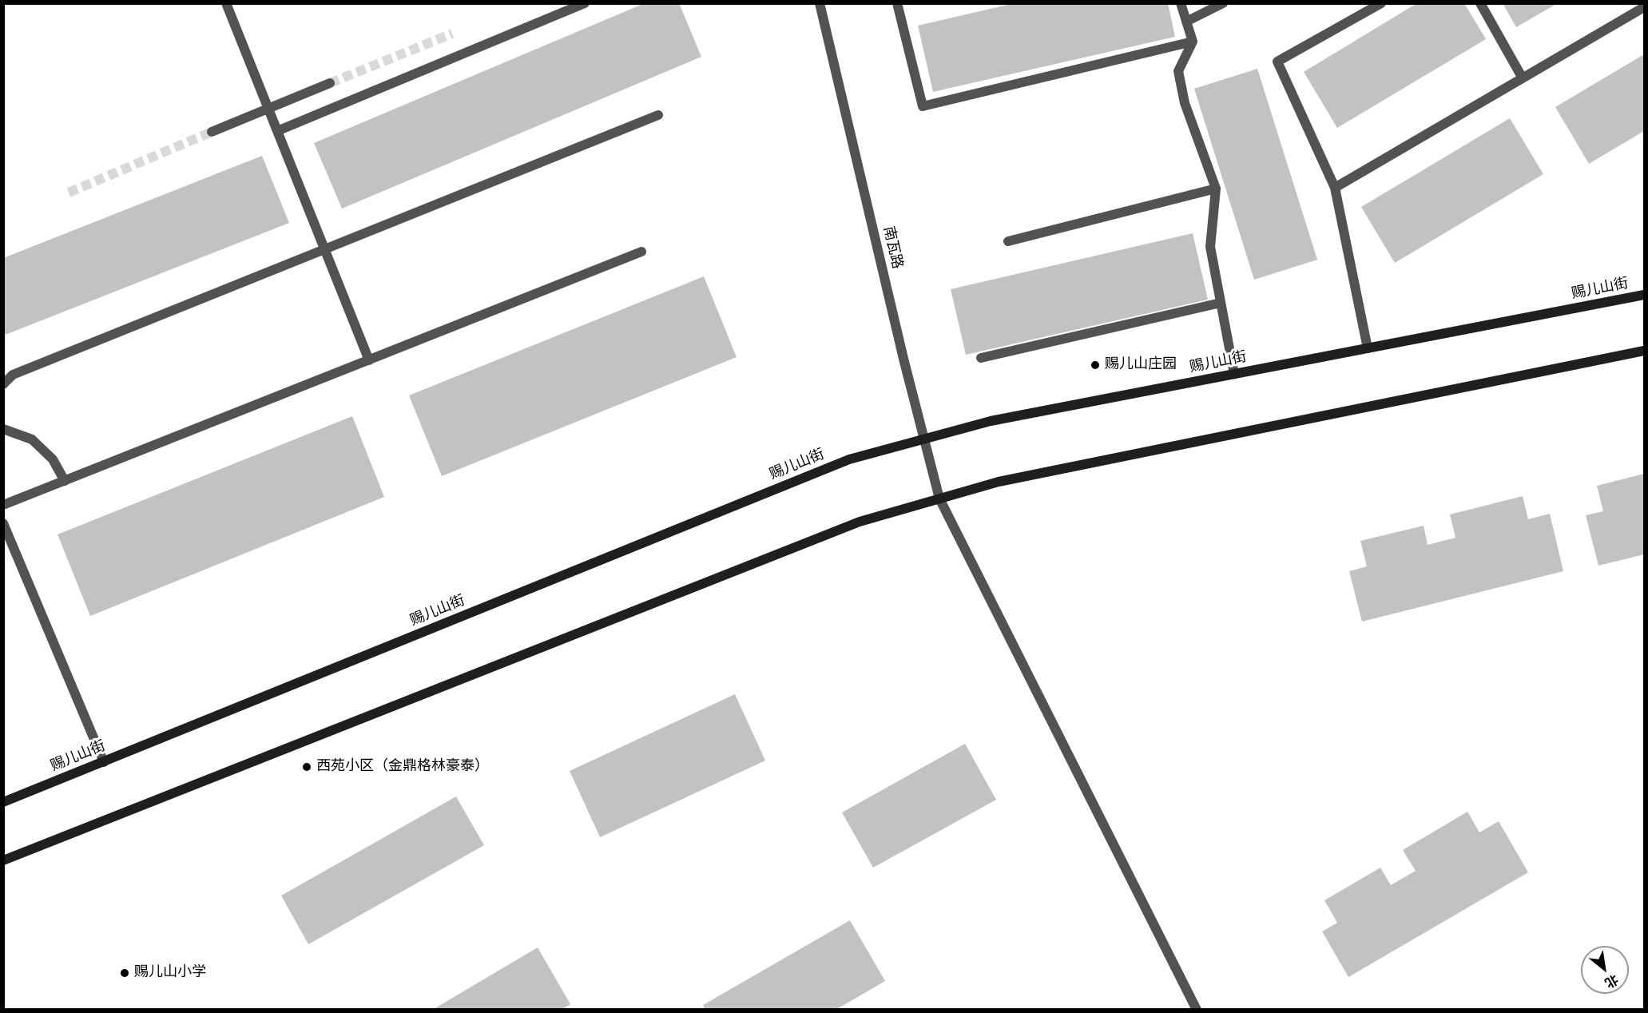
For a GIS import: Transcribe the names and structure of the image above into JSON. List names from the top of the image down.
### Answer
{
  "streets": {
    "main road": ["赐儿山街"],
    "street": ["南瓦路"]
  },
  "crossings": [
    ["南瓦路", "赐儿山街"]
  ],
  "places": ["赐儿山庄园", "西苑小区（金鼎格林豪泰）", "赐儿山小学"],
  "north": "bottom right"
}
